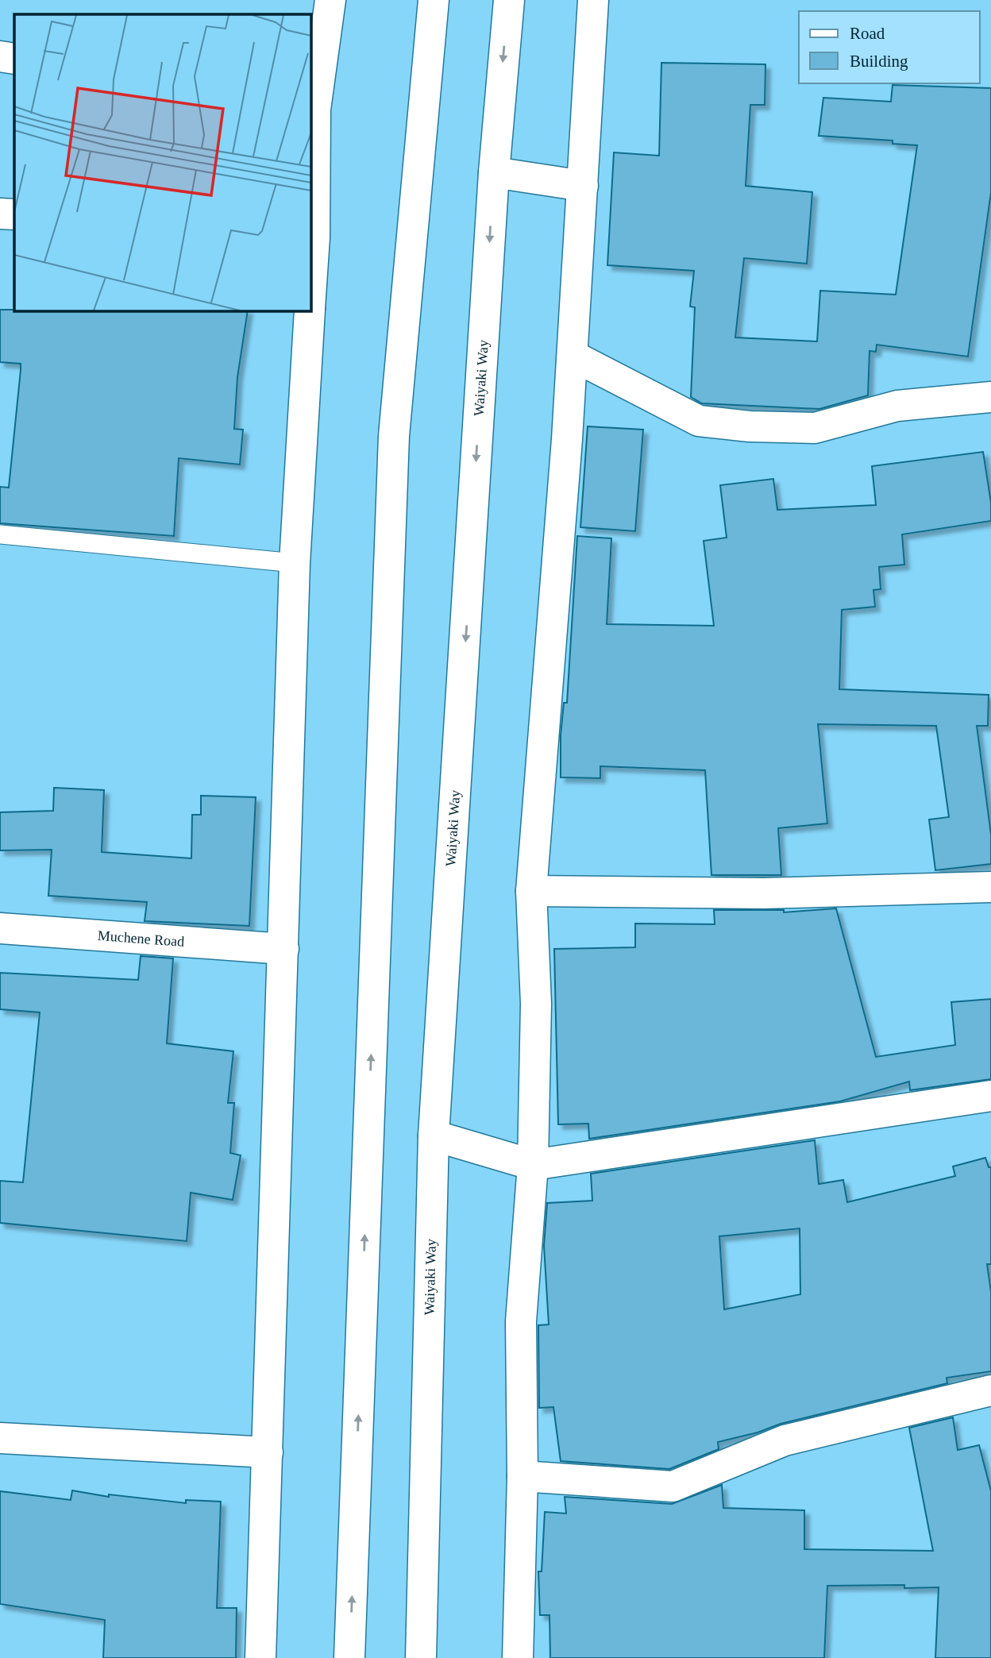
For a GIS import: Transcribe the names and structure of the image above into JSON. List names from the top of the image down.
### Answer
{
  "streets": {
    "main road": ["Waiyaki Way", "Muchene Road"]
  },
  "legend": ["Road", "Building"]
}
